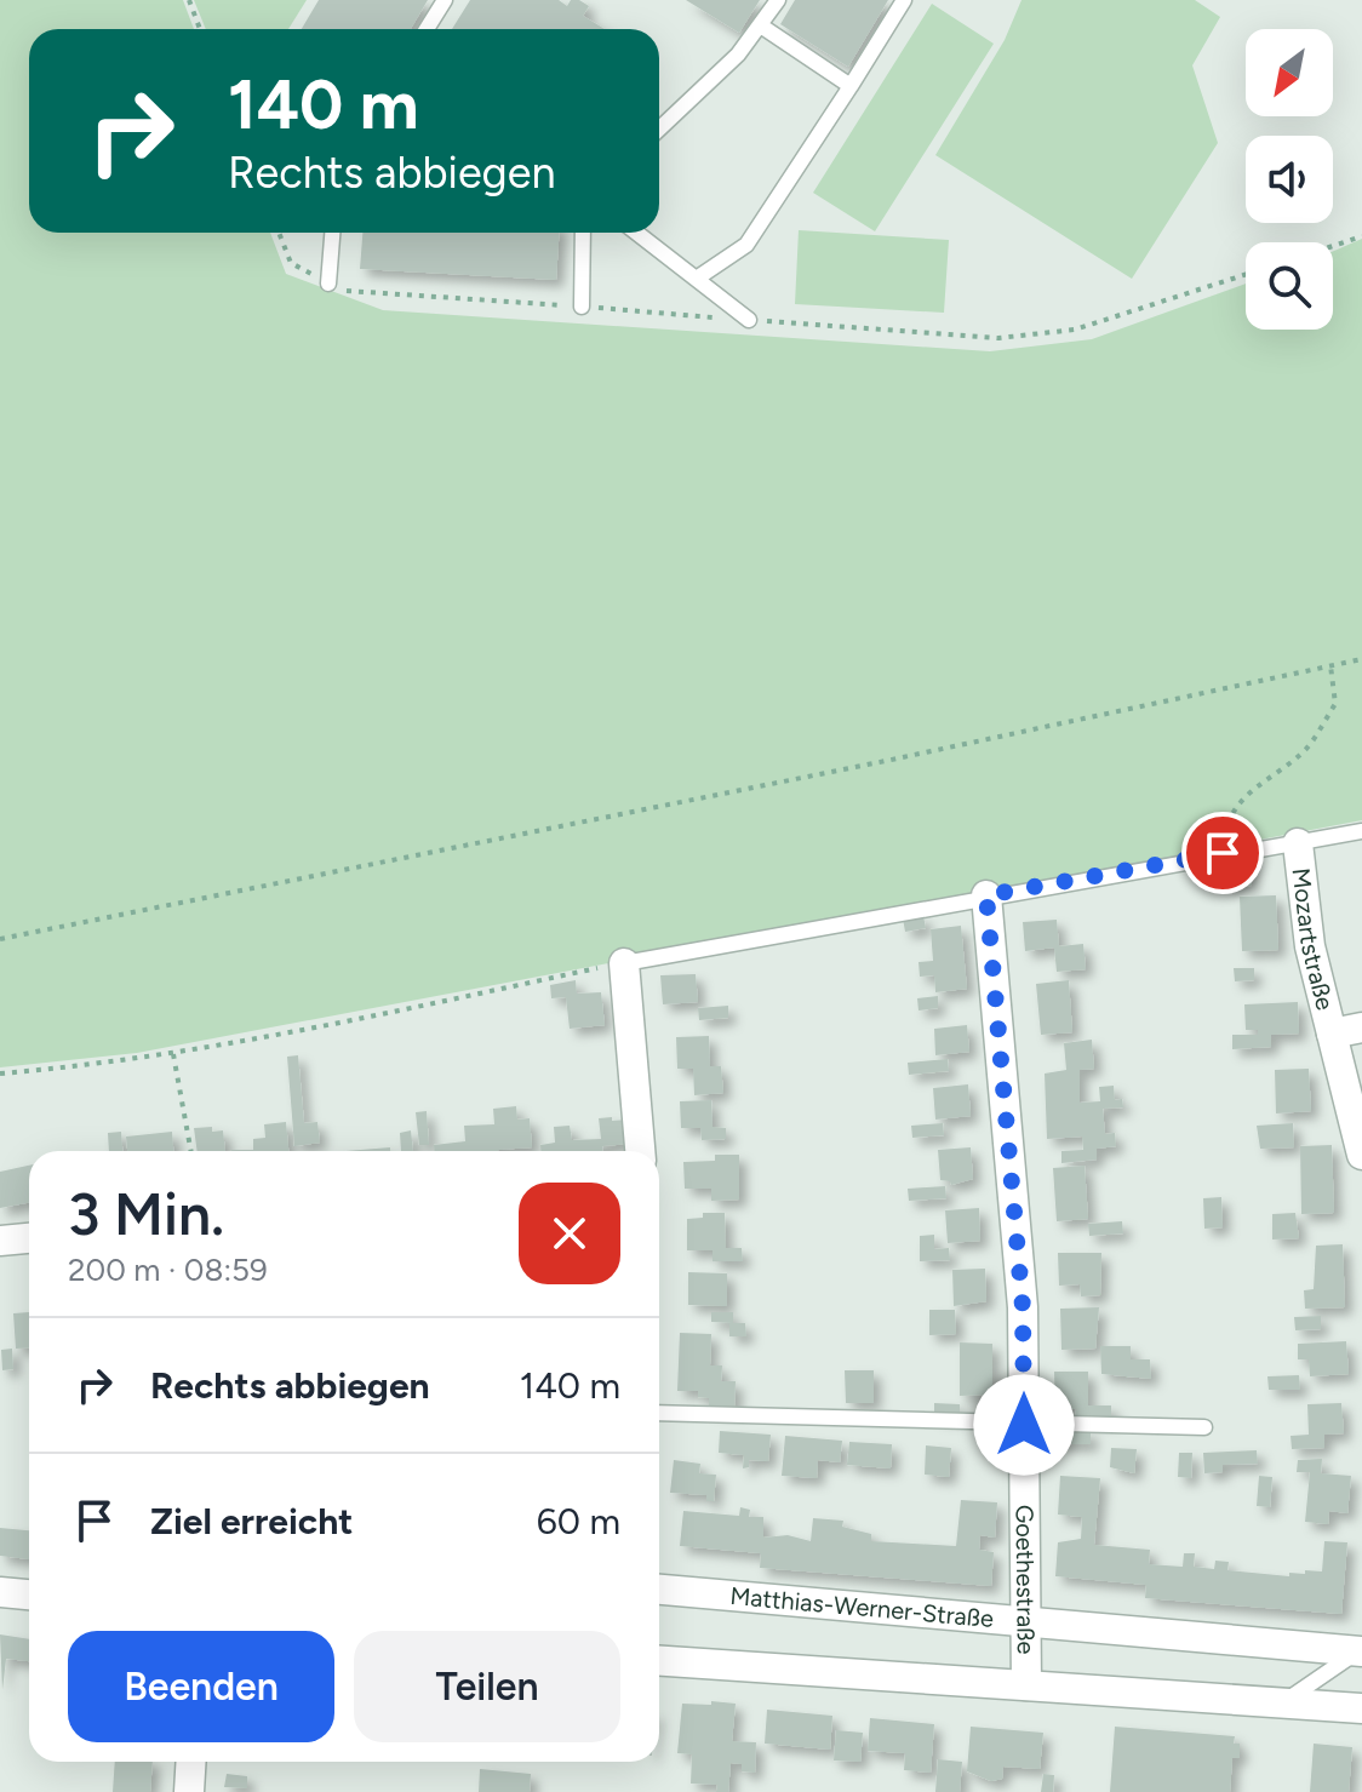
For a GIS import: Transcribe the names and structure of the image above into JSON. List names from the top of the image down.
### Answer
{
  "streets": {
    "street": ["Mozartstraße", "Goethestraße", "Matthias-Werner-Straße"]
  },
  "crossings": [
    ["Goethestraße", "Matthias-Werner-Straße"]
  ],
  "north": "bottom left",
  "page": {
    "turn": ["140 m", "Rechts abbiegen"],
    "heading": ["3 Min.", "200 m · 08:59"],
    "list": [
      {
        "name": "Rechts abbiegen",
        "value": "140 m"
      },
      {
        "name": "Ziel erreicht",
        "value": "60 m"
      }
    ],
    "buttons": ["Beenden", "Teilen"]
  }
}
